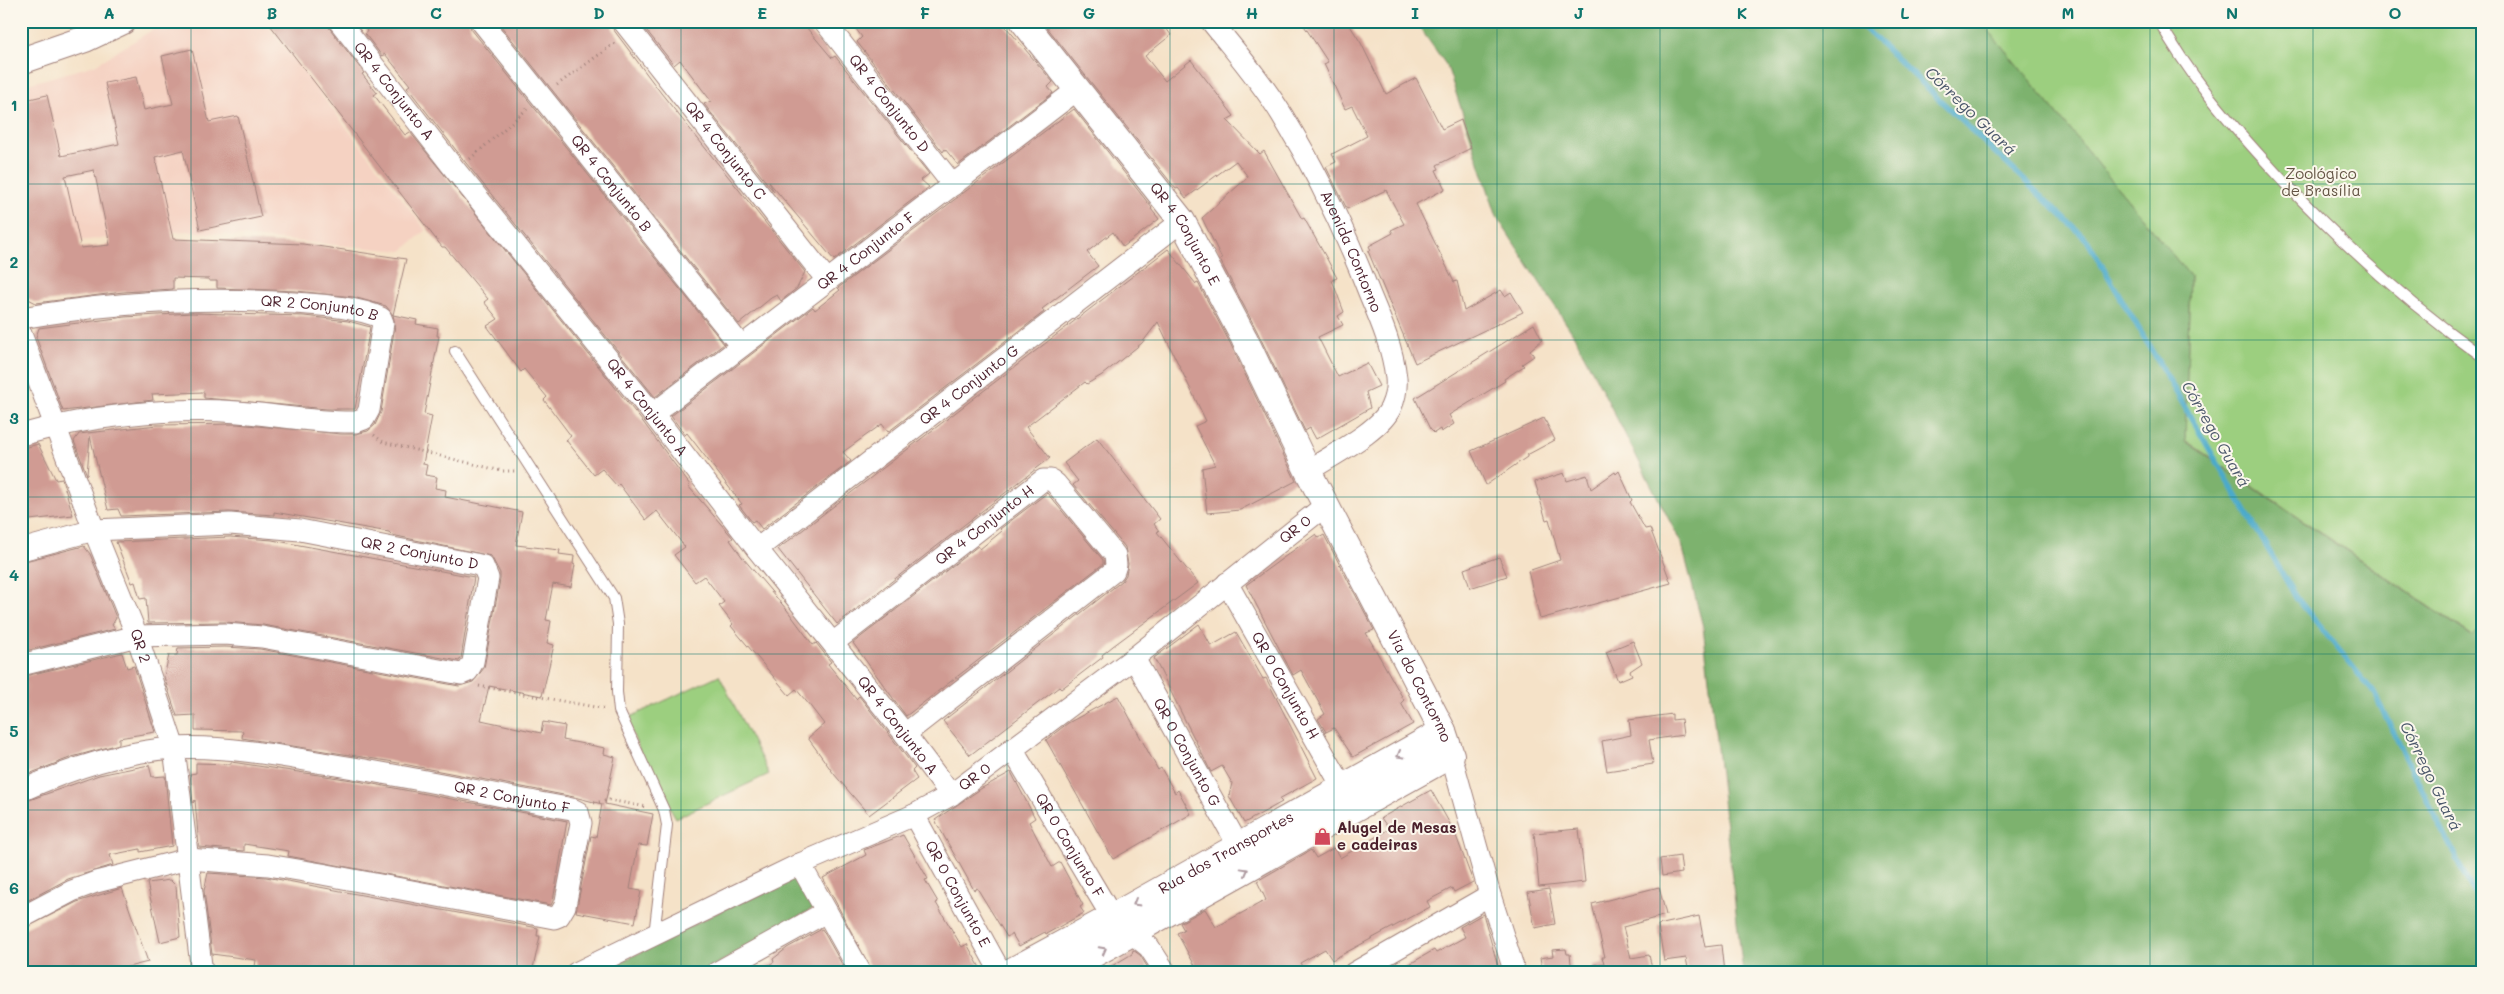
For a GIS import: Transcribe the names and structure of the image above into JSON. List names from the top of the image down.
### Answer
{
  "streets": {
    "street": [
      "QR 4 Conjunto A",
      "QR 4 Conjunto D",
      "QR 4 Conjunto C",
      "QR 4 Conjunto B",
      "QR 4 Conjunto E",
      "QR 4 Conjunto F",
      "Avenida Contorno",
      "QR 2 Conjunto B",
      "QR 4 Conjunto G",
      "QR 4 Conjunto H",
      "QR 0",
      "QR 2 Conjunto D",
      "QR 2",
      "QR 0 Conjunto H",
      "Via do Contormo",
      "QR 0 Conjunto G",
      "QR 2 Conjunto F",
      "QR 0 Conjunto F",
      "Rua dos Transportes",
      "QR 0 Conjunto E"
    ]
  },
  "crossings": [
    ["QR 4 Conjunto A", "QR 4 Conjunto F"],
    ["QR 4 Conjunto A", "QR 4 Conjunto G"],
    ["QR 4 Conjunto A", "QR 4 Conjunto H"],
    ["QR 4 Conjunto A", "QR 0"],
    ["QR 4 Conjunto D", "QR 4 Conjunto F"],
    ["QR 4 Conjunto C", "QR 4 Conjunto F"],
    ["QR 4 Conjunto B", "QR 4 Conjunto F"],
    ["QR 4 Conjunto E", "QR 4 Conjunto F"],
    ["QR 4 Conjunto E", "Avenida Contorno"],
    ["QR 4 Conjunto E", "QR 4 Conjunto G"],
    ["QR 4 Conjunto E", "Via do Contormo"],
    ["Avenida Contorno", "Via do Contormo"],
    ["QR 0", "QR 0 Conjunto H"],
    ["QR 0", "Via do Contormo"],
    ["QR 0", "QR 0 Conjunto G"],
    ["QR 0", "QR 0 Conjunto F"],
    ["QR 0", "QR 0 Conjunto E"],
    ["QR 2 Conjunto D", "QR 2"],
    ["QR 2", "QR 2 Conjunto F"],
    ["QR 0 Conjunto H", "Rua dos Transportes"],
    ["Via do Contormo", "Rua dos Transportes"],
    ["QR 0 Conjunto G", "Rua dos Transportes"],
    ["QR 0 Conjunto F", "Rua dos Transportes"]
  ],
  "water": ["Córrego Guará"],
  "parks": ["Zoológico de Brasília"],
  "places": {
    "shop": ["Alugel de Mesas e cadeiras"]
  },
  "grid": {
    "columns": [
      "A",
      "B",
      "C",
      "D",
      "E",
      "F",
      "G",
      "H",
      "I",
      "J",
      "K",
      "L",
      "M",
      "N",
      "O"
    ],
    "rows": [
      "1",
      "2",
      "3",
      "4",
      "5",
      "6"
    ]
  }
}
